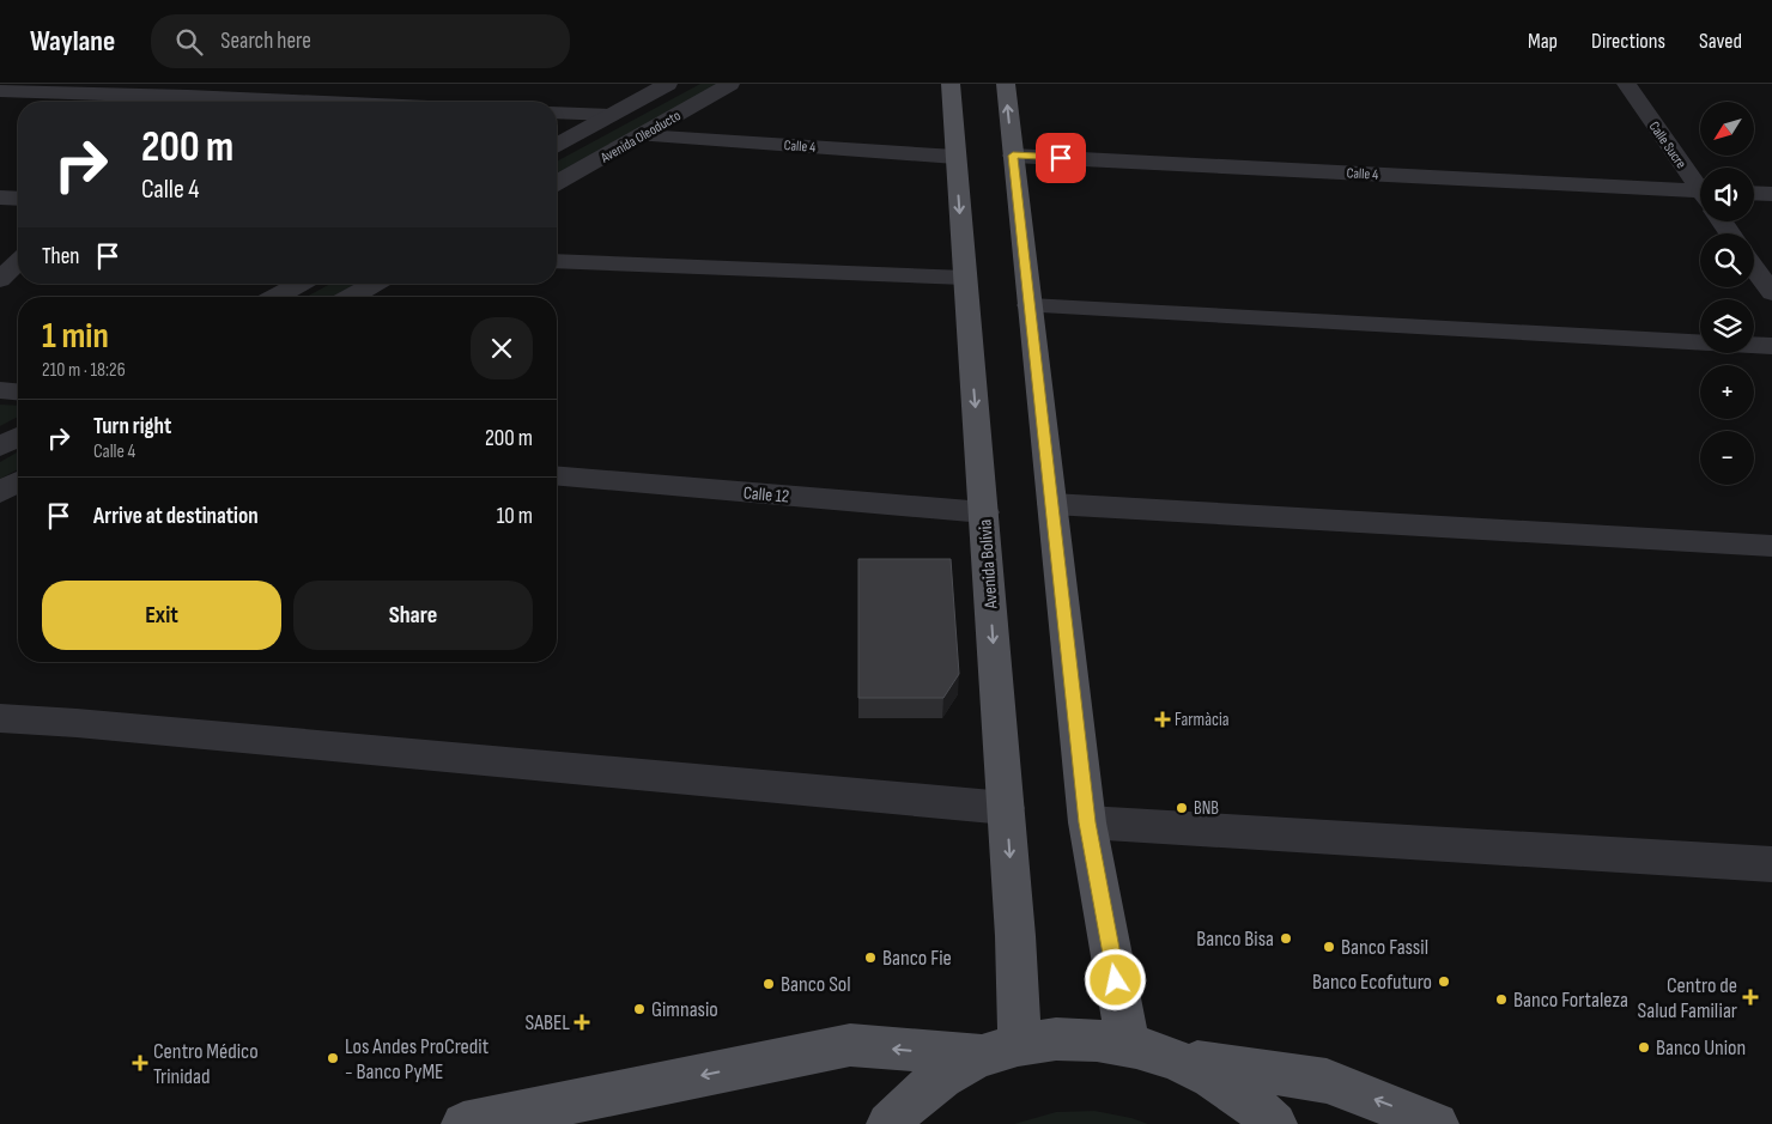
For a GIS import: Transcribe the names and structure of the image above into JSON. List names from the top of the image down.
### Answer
{
  "streets": {
    "main road": ["Avenida Bolivia"],
    "street": [
      "Avenida Oleoducto",
      "Calle Sucre",
      "Calle 4",
      "Calle 12"
    ]
  },
  "crossings": [
    ["Avenida Oleoducto", "Calle 4"],
    ["Calle 4", "Avenida Bolivia"],
    ["Calle 12", "Avenida Bolivia"]
  ],
  "places": {
    "health": [
      "Farmàcia",
      "Centro de Salud Familiar",
      "SABEL",
      "Centro Médico Trinidad"
    ],
    "other": [
      "BNB",
      "Banco Bisa",
      "Banco Fassil",
      "Banco Fie",
      "Banco Ecofuturo",
      "Banco Sol",
      "Banco Fortaleza",
      "Gimnasio",
      "Banco Union",
      "Los Andes ProCredit - Banco PyME"
    ]
  },
  "north": "bottom left",
  "page": {
    "header": "Waylane",
    "search": "Search here",
    "nav": ["Map", "Directions", "Saved"],
    "map_buttons": ["+", "−"],
    "turn": ["200 m", "Calle 4"],
    "then": "Then",
    "heading": ["1 min", "210 m · 18:26"],
    "list": [
      {
        "name": "Turn right",
        "note": "Calle 4",
        "value": "200 m"
      },
      {
        "name": "Arrive at destination",
        "value": "10 m"
      }
    ],
    "buttons": ["Exit", "Share"]
  }
}
